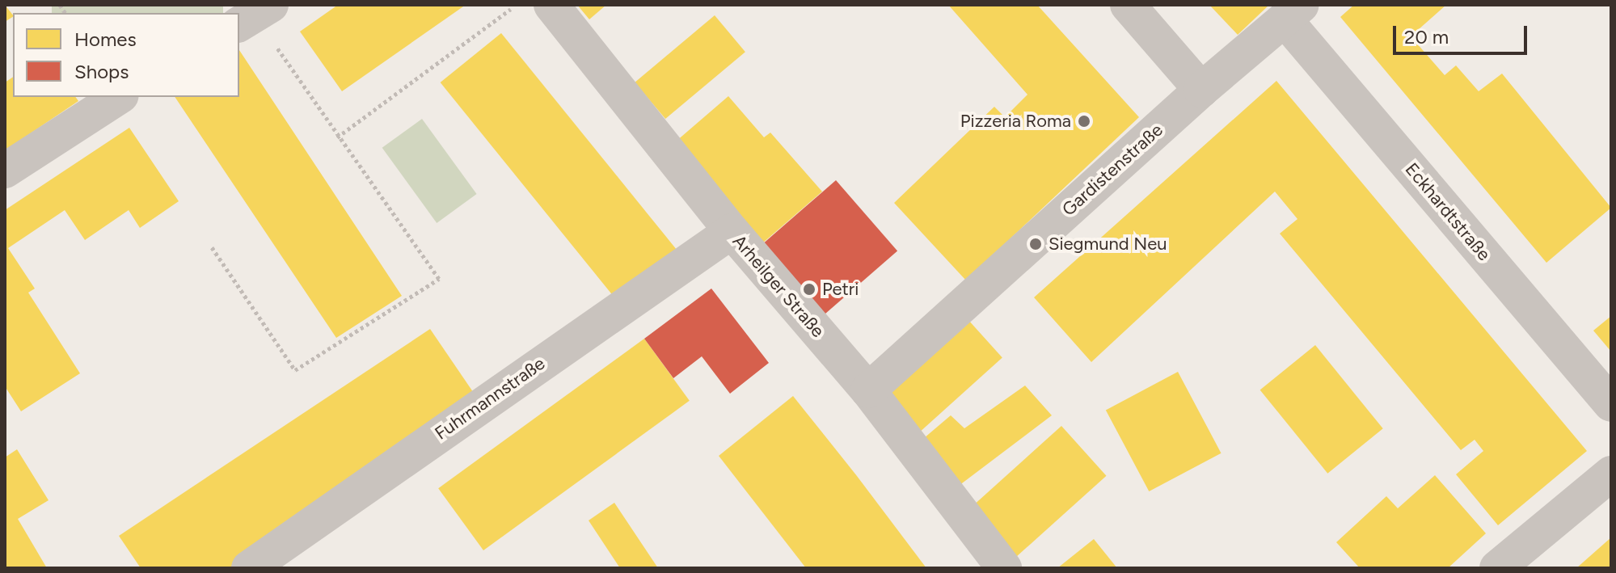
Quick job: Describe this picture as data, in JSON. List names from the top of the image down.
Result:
{
  "streets": {
    "street": [
      "Gardistenstraße",
      "Eckhardtstraße",
      "Arheilger Straße",
      "Fuhrmannstraße"
    ]
  },
  "crossings": [
    ["Gardistenstraße", "Eckhardtstraße"],
    ["Gardistenstraße", "Arheilger Straße"],
    ["Arheilger Straße", "Fuhrmannstraße"]
  ],
  "places": ["Pizzeria Roma", "Siegmund Neu", "Petri"],
  "legend": ["Homes", "Shops"],
  "scale_bar": "20 m"
}
